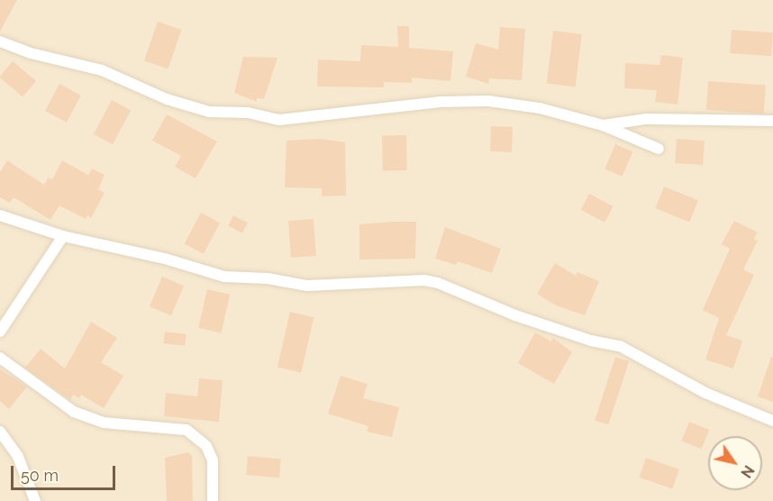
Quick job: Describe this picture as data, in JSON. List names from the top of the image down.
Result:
{
  "scale_bar": "50 m",
  "north": "bottom right"
}
